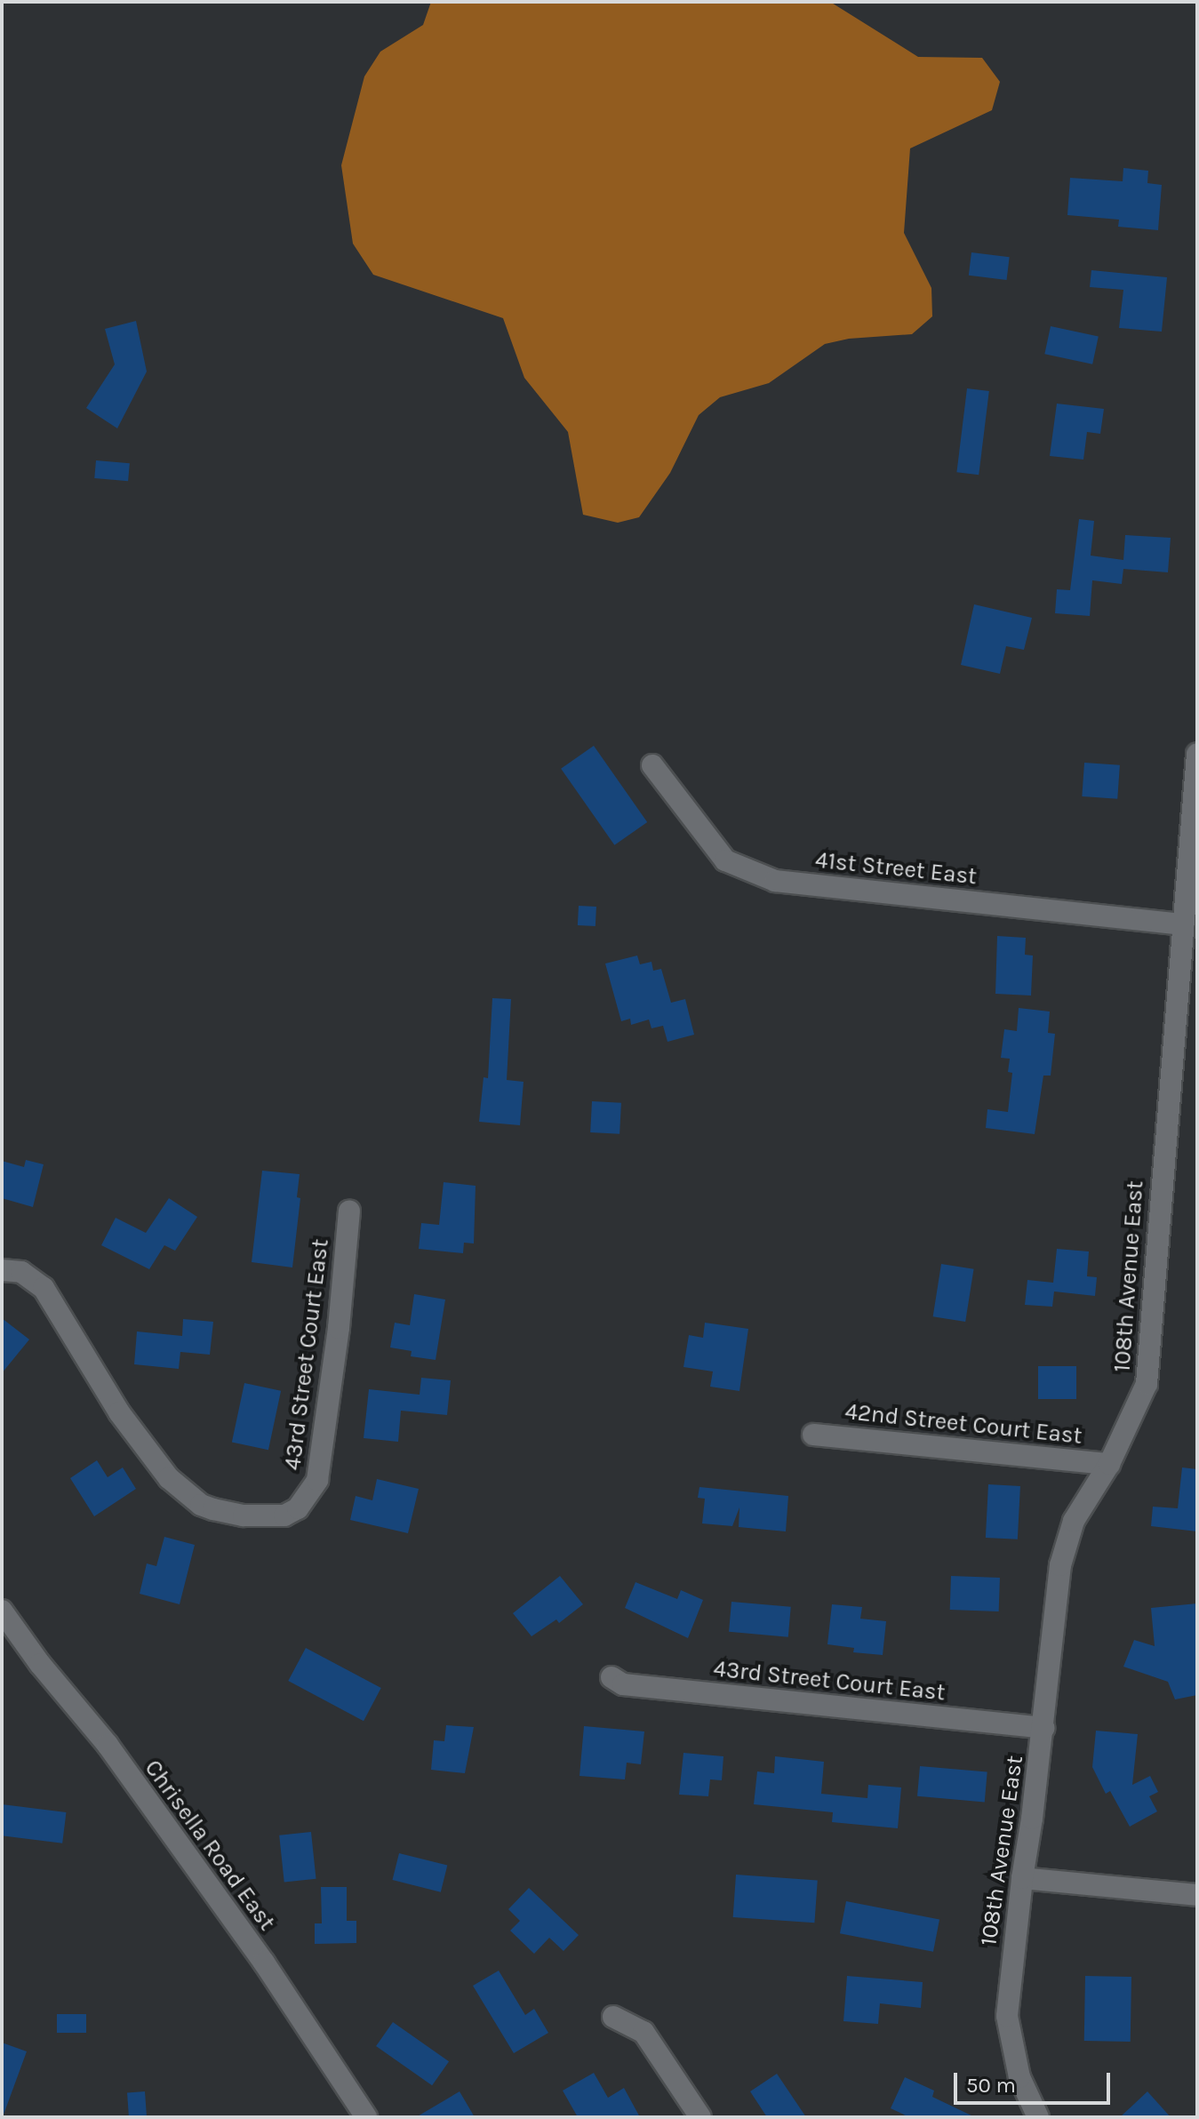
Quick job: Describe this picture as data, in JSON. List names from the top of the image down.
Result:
{
  "streets": {
    "street": [
      "41st Street East",
      "108th Avenue East",
      "43rd Street Court East",
      "42nd Street Court East",
      "Chrisella Road East"
    ]
  },
  "crossings": [
    ["41st Street East", "108th Avenue East"],
    ["108th Avenue East", "43rd Street Court East"],
    ["108th Avenue East", "42nd Street Court East"]
  ],
  "scale_bar": "50 m"
}
